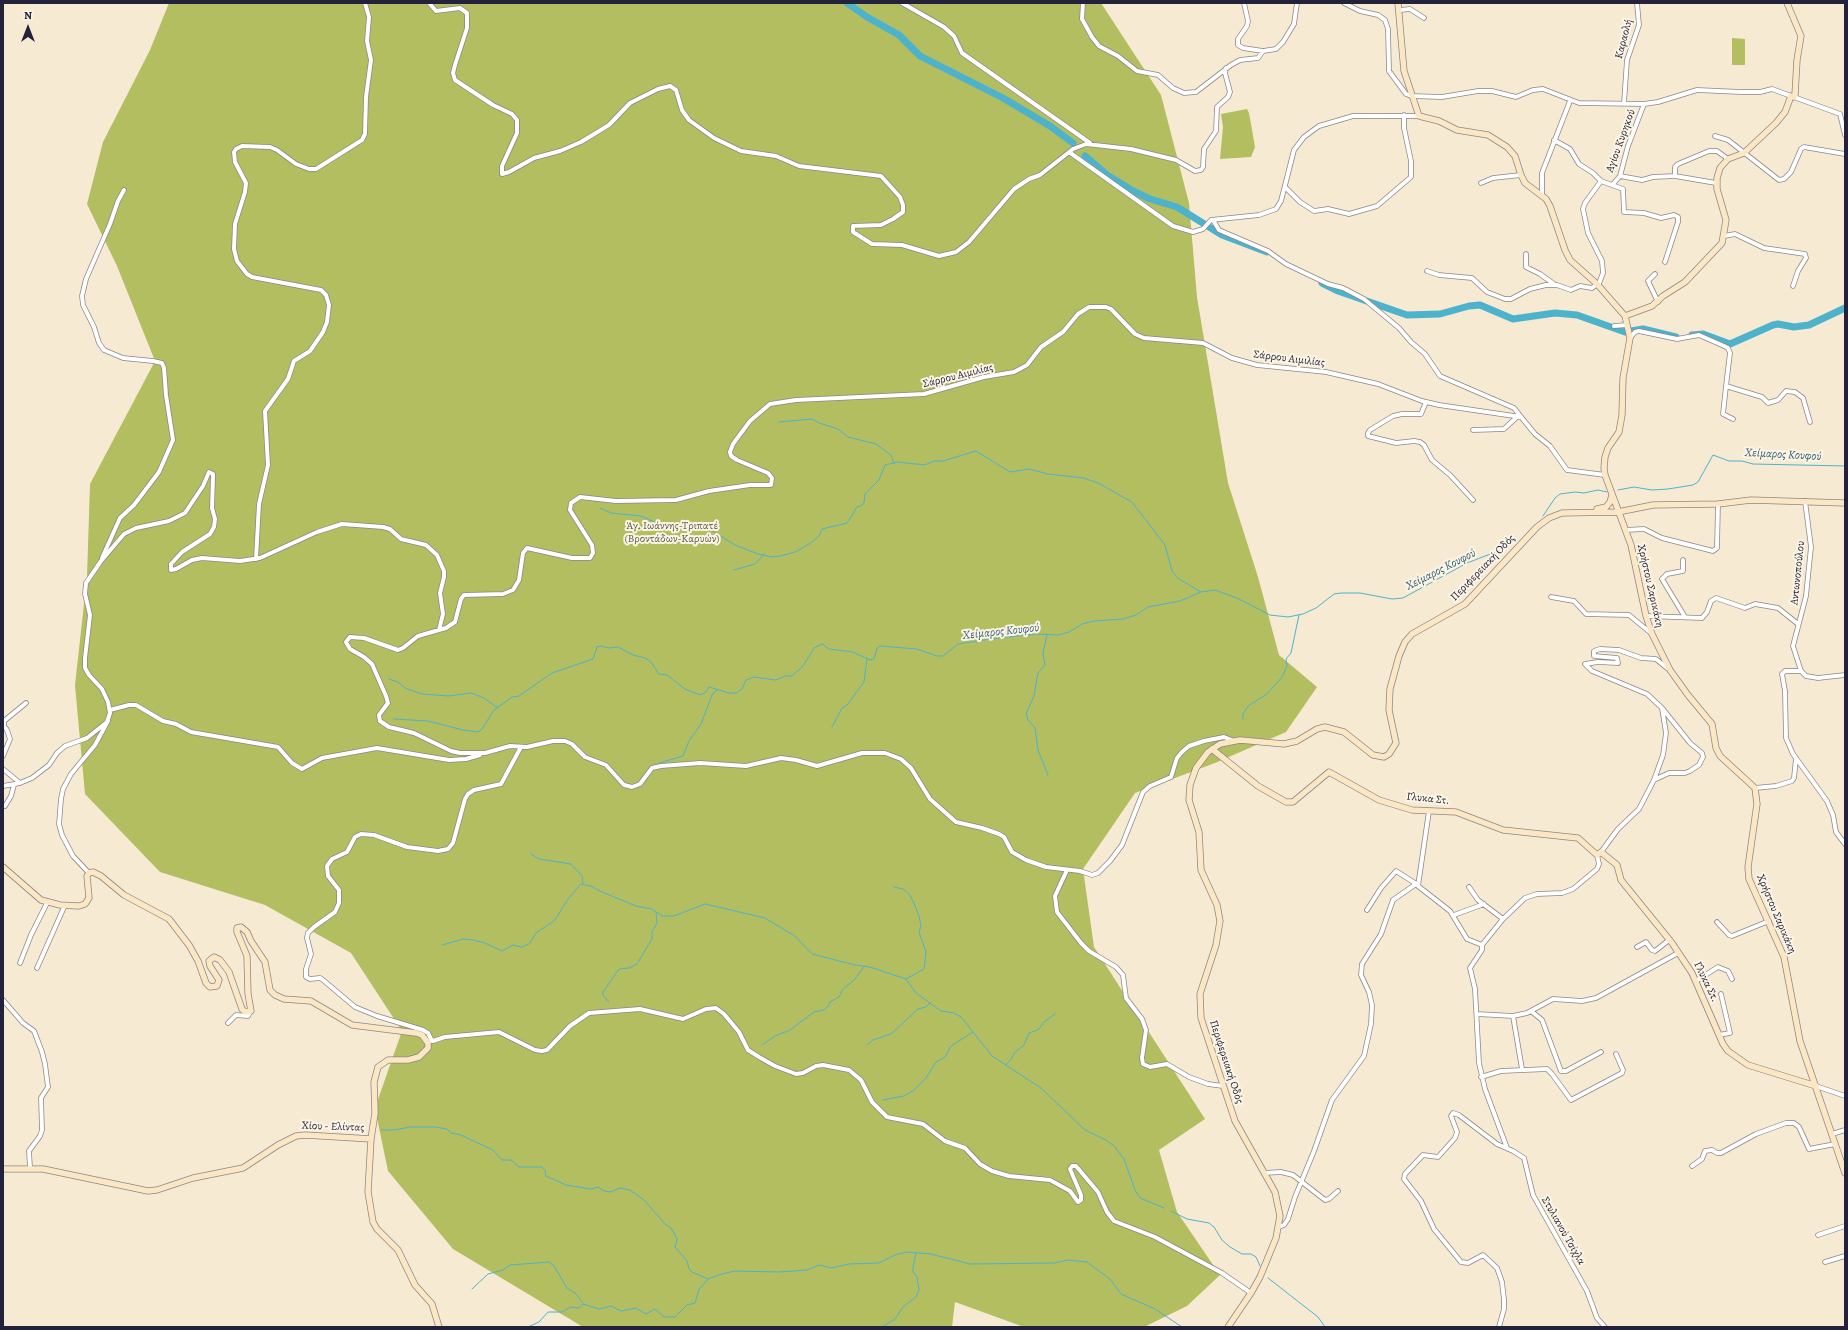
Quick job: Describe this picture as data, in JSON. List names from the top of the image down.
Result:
{
  "streets": {
    "main road": [
      "Περιφερειακή Οδός",
      "Χρήστου Σαρικάκη",
      "Γλυκα Στ.",
      "Χίου - Ελίντας"
    ],
    "street": [
      "Καραολή",
      "Αγίου Κυρηκού",
      "Σάρρου Αιμιλίας",
      "Αντωνοπούλου",
      "Στυλιανού Τσίχλα"
    ]
  },
  "crossings": [
    ["Περιφερειακή Οδός", "Αντωνοπούλου"],
    ["Περιφερειακή Οδός", "Χρήστου Σαρικάκη"],
    ["Περιφερειακή Οδός", "Γλυκα Στ."],
    ["Χρήστου Σαρικάκη", "Γλυκα Στ."]
  ],
  "water": ["Χείμαρος Κουφού"],
  "parks": ["Άγ. Ιωάννης-Τριπατέ (Βροντάδων-Καρυών)"],
  "north": "top"
}
